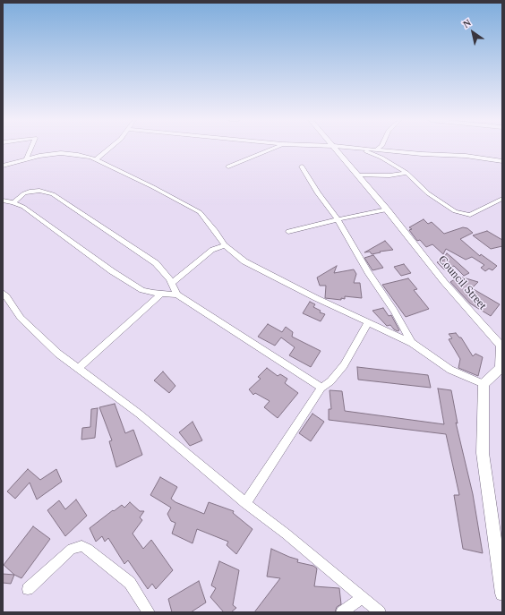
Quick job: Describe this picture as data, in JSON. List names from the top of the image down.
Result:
{
  "streets": {
    "street": ["Council Street"]
  },
  "north": "top left"
}
